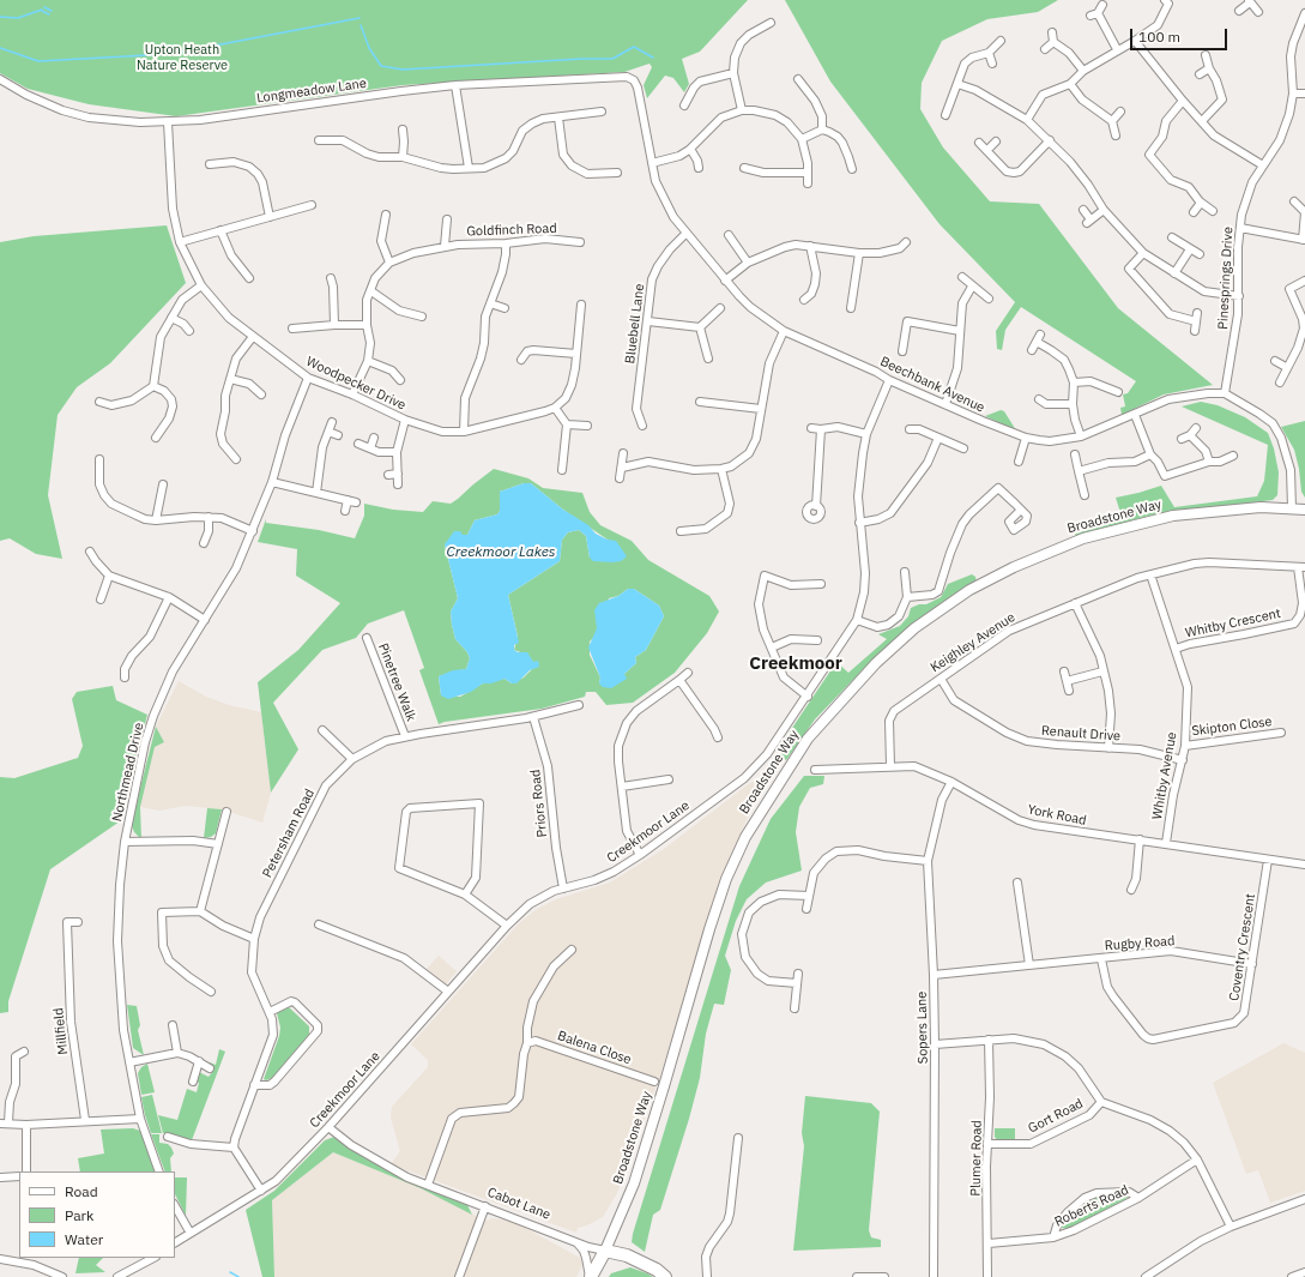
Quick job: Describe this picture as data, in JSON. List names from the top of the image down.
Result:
{
  "streets": {
    "main road": ["Broadstone Way", "Cabot Lane"],
    "street": [
      "Longmeadow Lane",
      "Goldfinch Road",
      "Pinesprings Drive",
      "Bluebell Lane",
      "Woodpecker Drive",
      "Beechbank Avenue",
      "Whitby Crescent",
      "Keighley Avenue",
      "Pinetree Walk",
      "Skipton Close",
      "Renault Drive",
      "Northmead Drive",
      "Whitby Avenue",
      "Priors Road",
      "York Road",
      "Creekmoor Lane",
      "Petersham Road",
      "Rugby Road",
      "Coventry Crescent",
      "Sopers Lane",
      "Millfield",
      "Balena Close",
      "Gort Road",
      "Plumer Road",
      "Roberts Road"
    ]
  },
  "crossings": [
    ["Longmeadow Lane", "Woodpecker Drive"],
    ["Longmeadow Lane", "Beechbank Avenue"],
    ["Goldfinch Road", "Woodpecker Drive"],
    ["Pinesprings Drive", "Beechbank Avenue"],
    ["Bluebell Lane", "Beechbank Avenue"],
    ["Woodpecker Drive", "Northmead Drive"],
    ["Beechbank Avenue", "Creekmoor Lane"],
    ["Broadstone Way", "Cabot Lane"],
    ["Whitby Crescent", "Keighley Avenue"],
    ["Whitby Crescent", "Whitby Avenue"],
    ["Keighley Avenue", "Renault Drive"],
    ["Keighley Avenue", "Whitby Avenue"],
    ["Keighley Avenue", "York Road"],
    ["Pinetree Walk", "Petersham Road"],
    ["Skipton Close", "Whitby Avenue"],
    ["Renault Drive", "Whitby Avenue"],
    ["Whitby Avenue", "York Road"],
    ["Priors Road", "Creekmoor Lane"],
    ["Priors Road", "Petersham Road"],
    ["York Road", "Coventry Crescent"],
    ["York Road", "Sopers Lane"],
    ["Creekmoor Lane", "Cabot Lane"],
    ["Rugby Road", "Coventry Crescent"],
    ["Rugby Road", "Sopers Lane"],
    ["Gort Road", "Plumer Road"],
    ["Plumer Road", "Roberts Road"]
  ],
  "districts": ["Creekmoor"],
  "water": ["Creekmoor Lakes"],
  "parks": ["Upton Heath Nature Reserve"],
  "legend": ["Road", "Park", "Water"],
  "scale_bar": "100 m"
}
